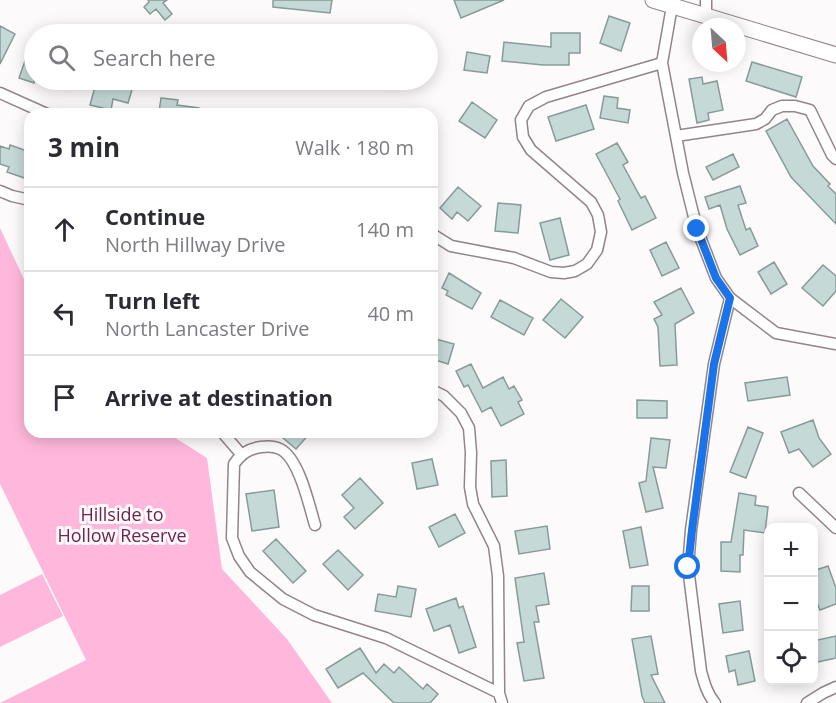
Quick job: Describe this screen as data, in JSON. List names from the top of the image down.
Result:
{
  "parks": ["Hillside to Hollow Reserve"],
  "north": "bottom right",
  "page": {
    "search": "Search here",
    "heading": ["3 min", "Walk · 180 m"],
    "list": [
      ["Continue", "North Hillway Drive", "140 m"],
      ["Turn left", "North Lancaster Drive", "40 m"],
      "Arrive at destination"
    ],
    "map_buttons": ["+", "−"]
  }
}
